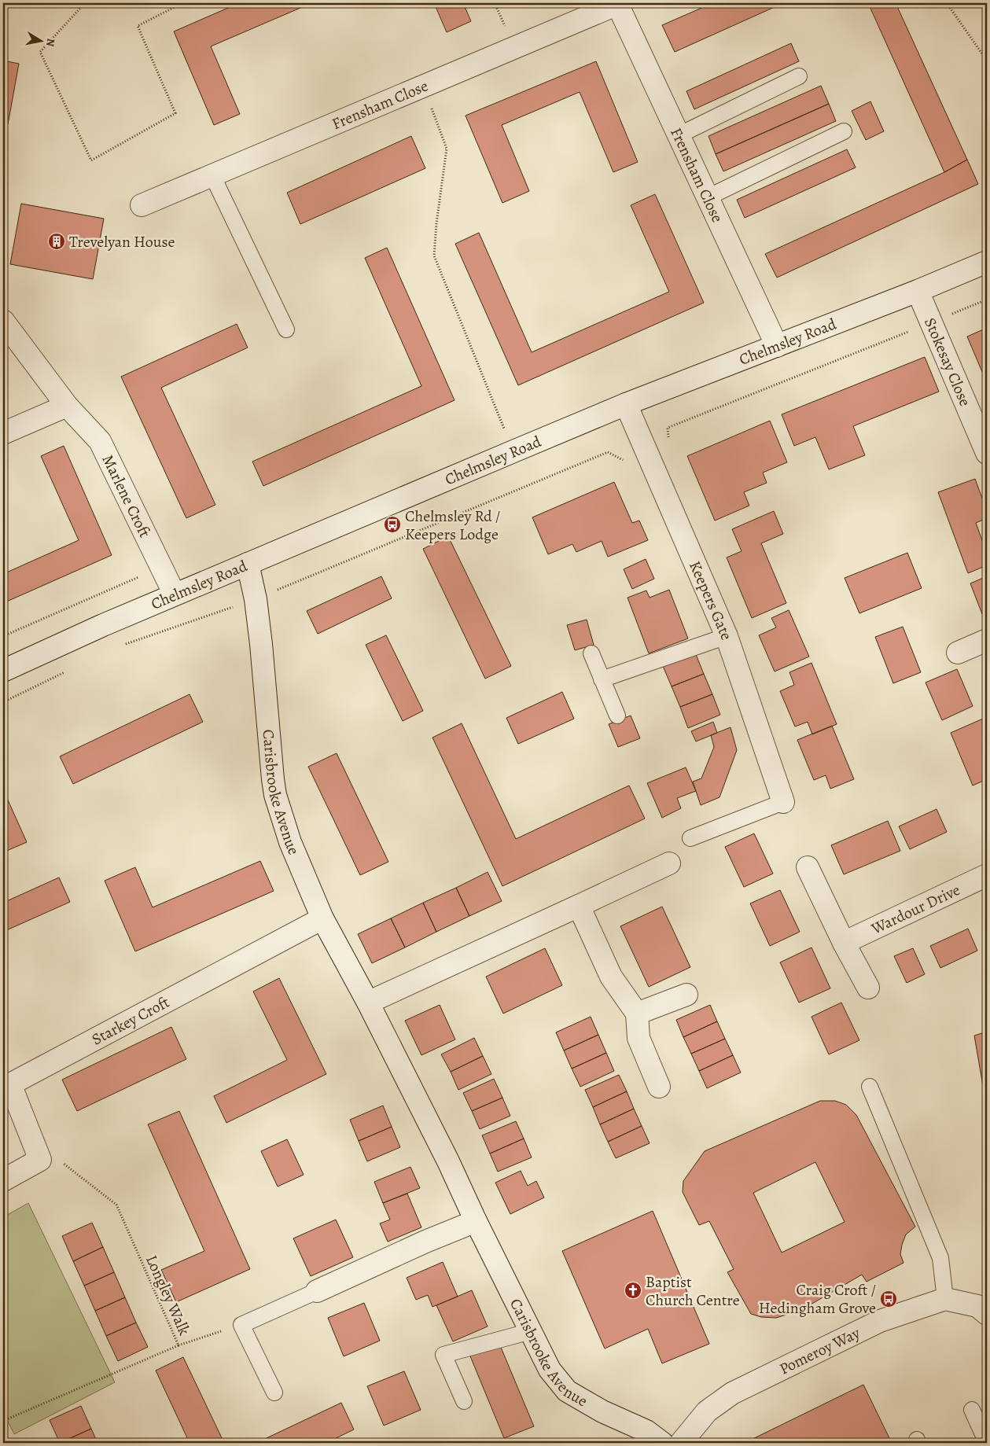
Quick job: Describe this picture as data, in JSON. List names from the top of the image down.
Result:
{
  "streets": {
    "street": [
      "Frensham Close",
      "Chelmsley Road",
      "Stokesay Close",
      "Marlene Croft",
      "Keepers Gate",
      "Carisbrooke Avenue",
      "Wardour Drive",
      "Starkey Croft",
      "Pomeroy Way"
    ],
    "path": ["Longley Walk"]
  },
  "crossings": [
    ["Frensham Close", "Chelmsley Road"],
    ["Chelmsley Road", "Stokesay Close"],
    ["Chelmsley Road", "Marlene Croft"],
    ["Chelmsley Road", "Keepers Gate"],
    ["Chelmsley Road", "Carisbrooke Avenue"],
    ["Carisbrooke Avenue", "Starkey Croft"],
    ["Starkey Croft", "Longley Walk"]
  ],
  "places": {
    "building": ["Trevelyan House"],
    "bus stop": ["Chelmsley Rd / Keepers Lodge", "Craig Croft / Hedingham Grove"],
    "church": ["Baptist Church Centre"]
  },
  "north": "right"
}
